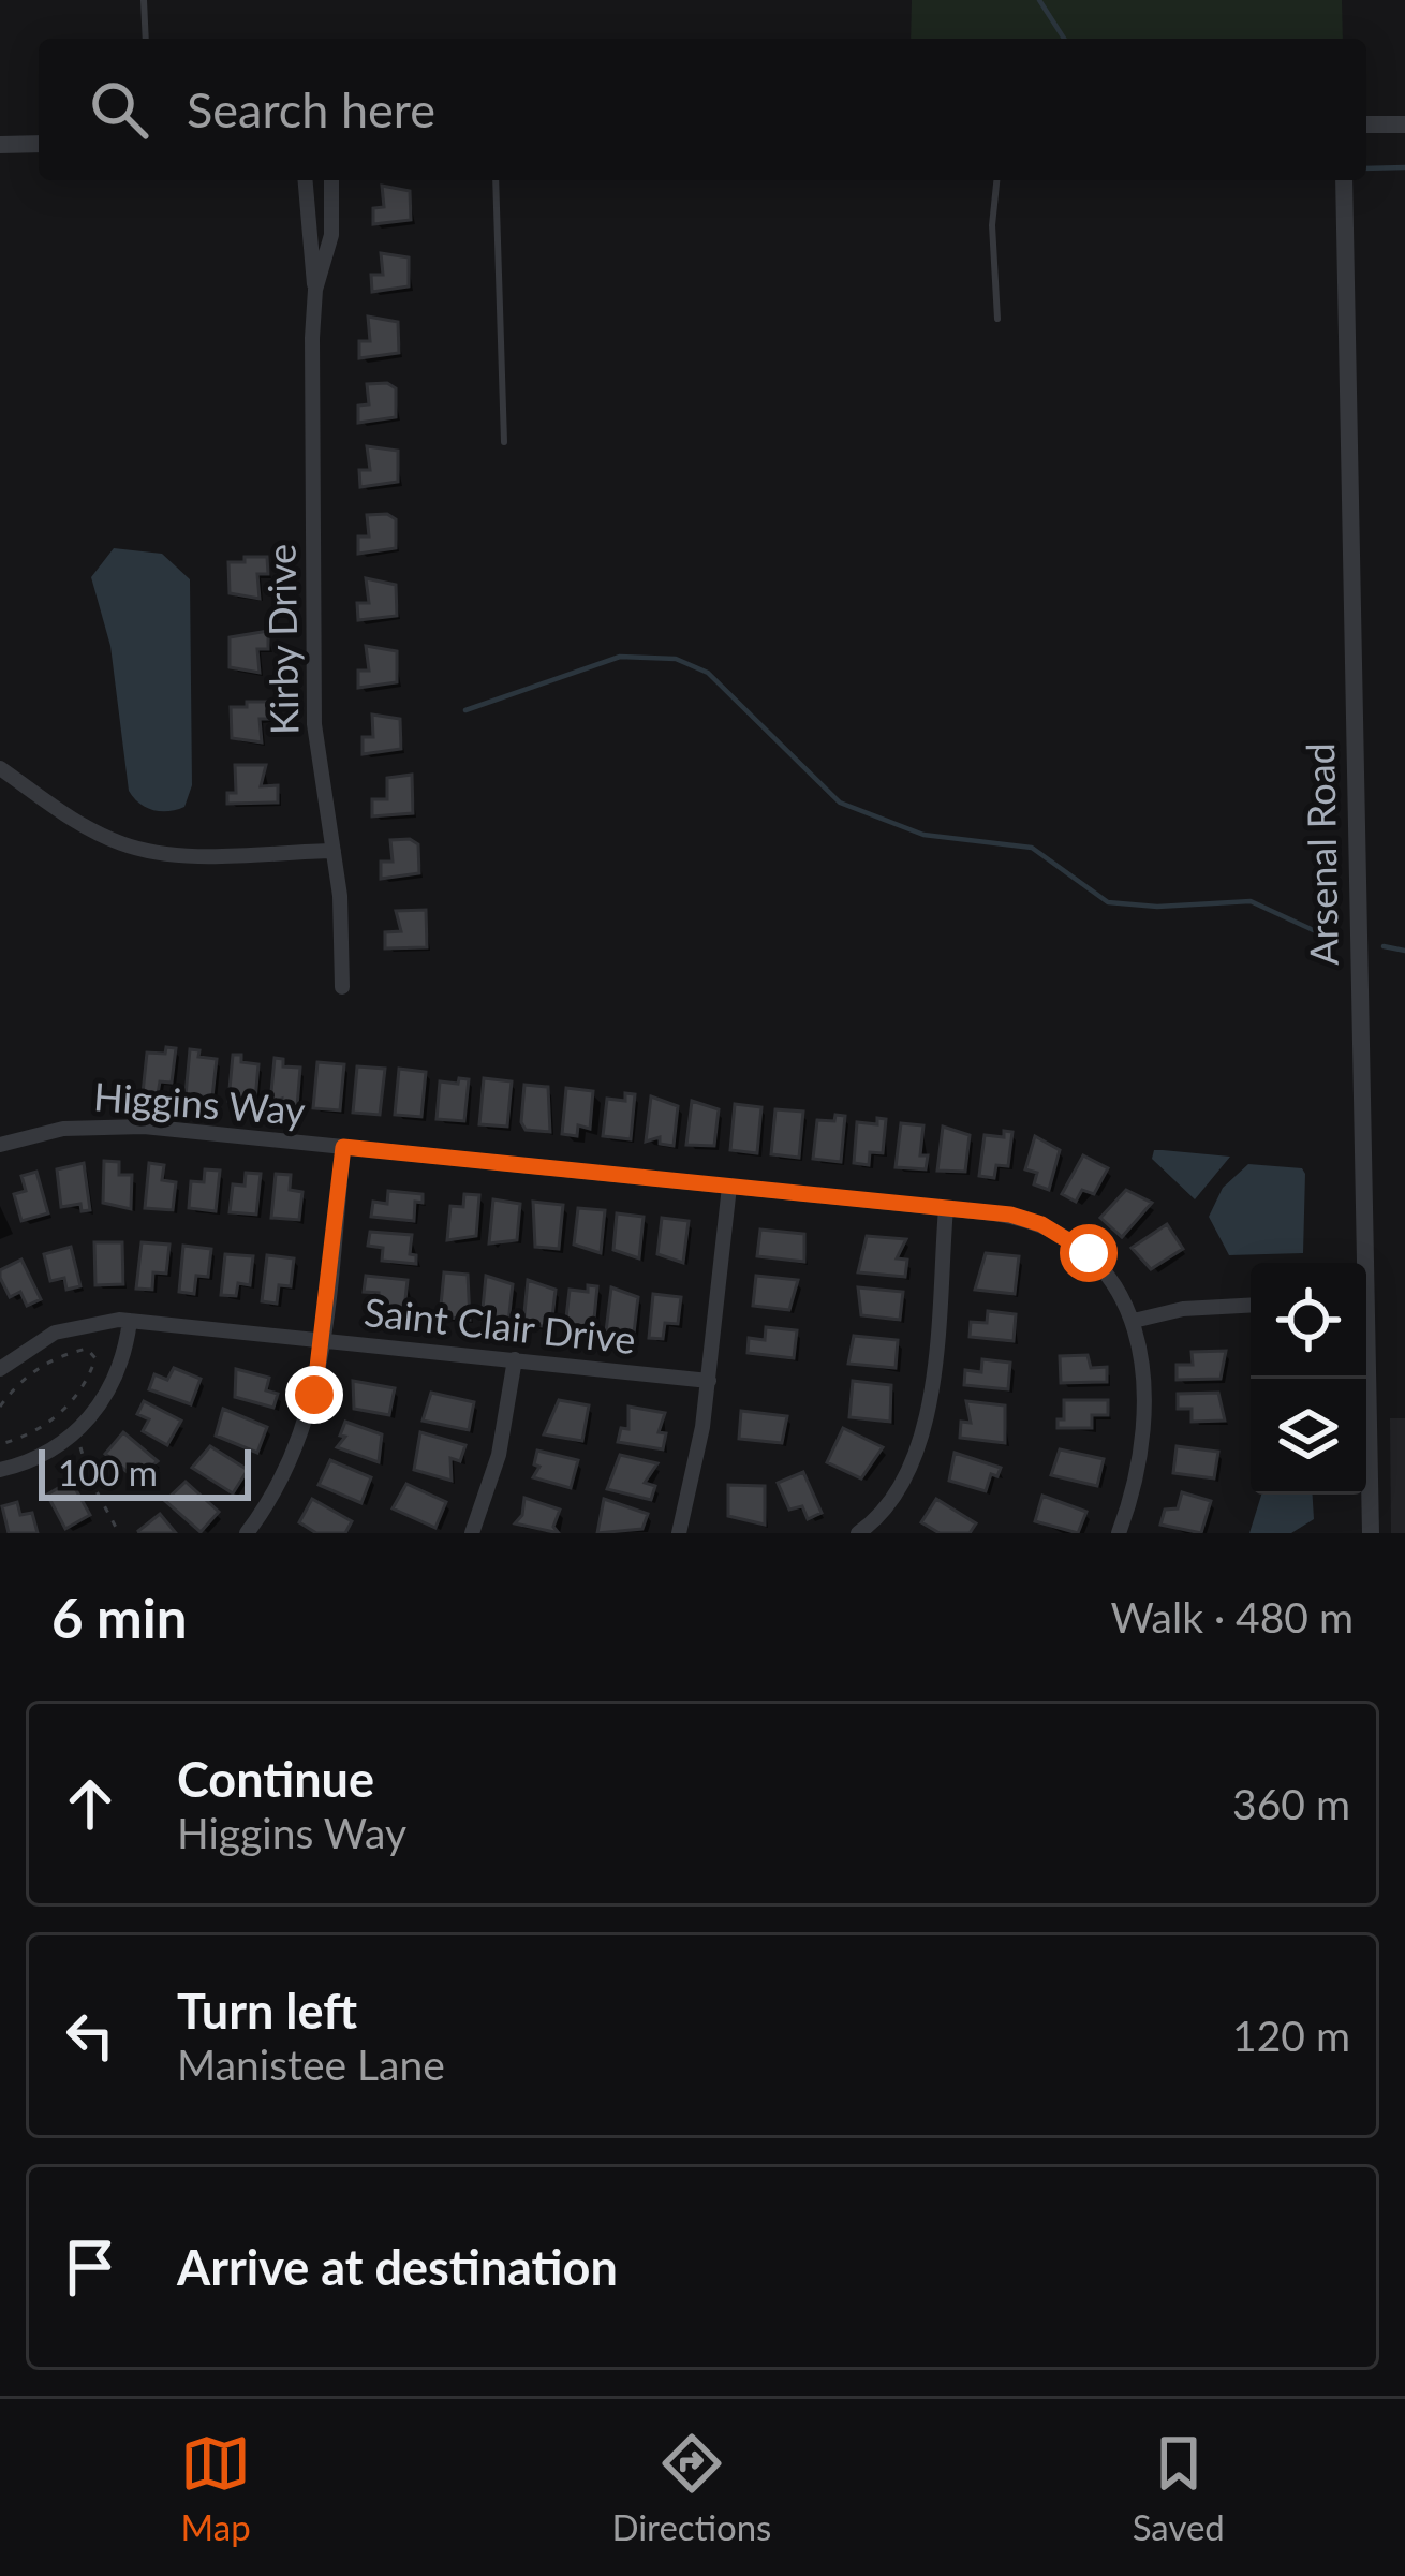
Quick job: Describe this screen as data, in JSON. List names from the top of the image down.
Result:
{
  "streets": {
    "street": [
      "Kirby Drive",
      "Arsenal Road",
      "Higgins Way",
      "Saint Clair Drive"
    ]
  },
  "scale_bar": "100 m",
  "page": {
    "search": "Search here",
    "scale": "100 m",
    "heading": ["6 min", "Walk · 480 m"],
    "list": [
      ["Continue", "Higgins Way", "360 m"],
      ["Turn left", "Manistee Lane", "120 m"],
      "Arrive at destination"
    ],
    "nav": ["Map", "Directions", "Saved"]
  }
}
